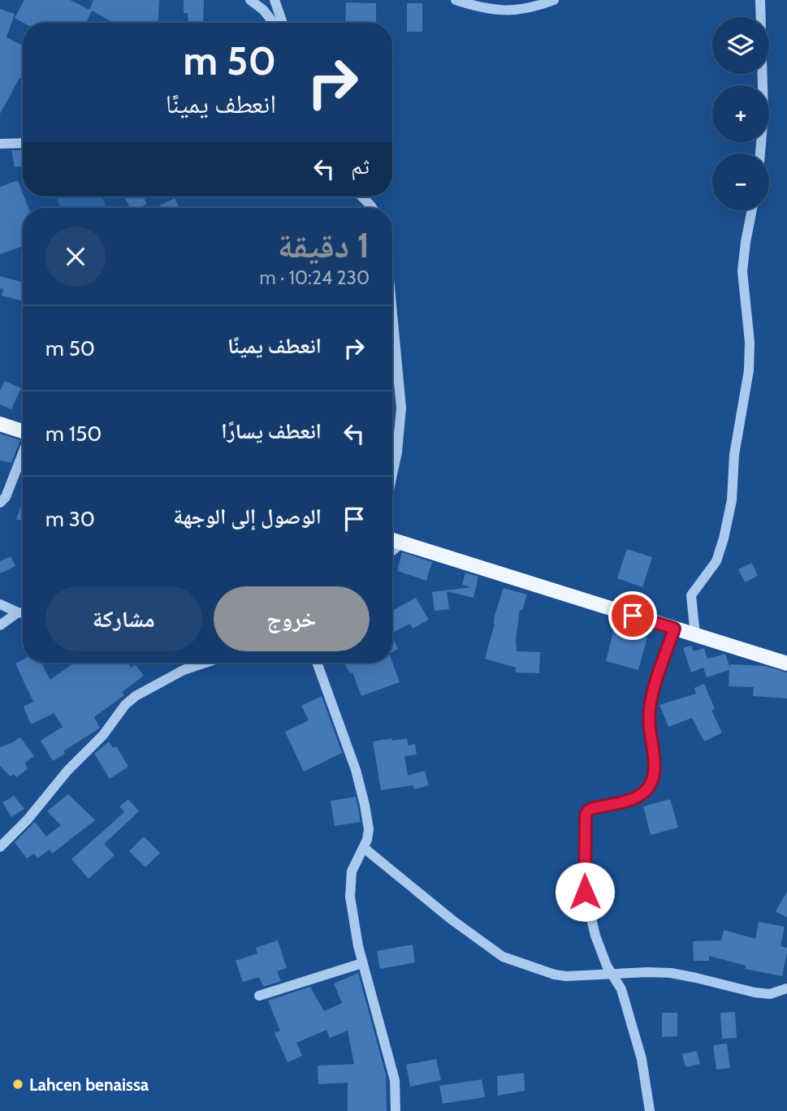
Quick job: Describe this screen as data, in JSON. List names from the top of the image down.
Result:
{
  "places": ["Lahcen benaissa"],
  "page": {
    "map_buttons": ["+", "−"],
    "turn": ["50 m", "انعطف يمينًا"],
    "then": "ثم",
    "heading": ["1 دقيقة", "230 m · 10:24"],
    "list": [
      {
        "name": "انعطف يمينًا",
        "value": "50 m"
      },
      {
        "name": "انعطف يسارًا",
        "value": "150 m"
      },
      {
        "name": "الوصول إلى الوجهة",
        "value": "30 m"
      }
    ],
    "buttons": ["خروج", "مشاركة"]
  }
}
